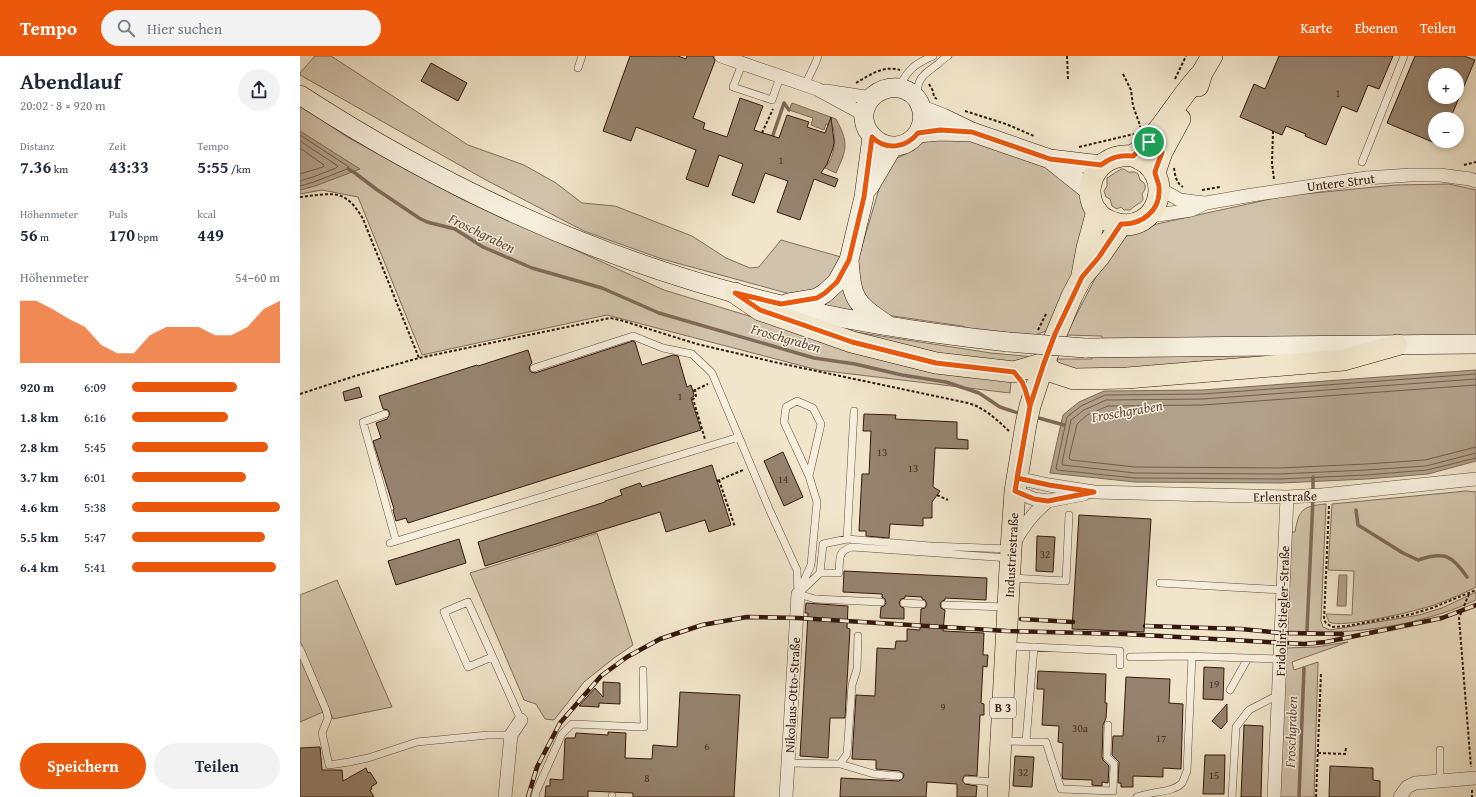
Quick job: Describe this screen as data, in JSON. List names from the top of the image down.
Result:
{
  "streets": {
    "main road": ["Industriestraße", "B 3"],
    "street": [
      "Untere Strut",
      "Erlenstraße",
      "Fridolin-Stiegler-Straße",
      "Nikolaus-Otto-Straße"
    ]
  },
  "crossings": [
    ["Untere Strut", "B 3"],
    ["Erlenstraße", "Industriestraße"],
    ["Erlenstraße", "Fridolin-Stiegler-Straße"],
    ["Industriestraße", "B 3"]
  ],
  "water": ["Froschgraben"],
  "house_numbers": [
    "1",
    "1",
    "1",
    "13",
    "13",
    "14",
    "32",
    "19",
    "9",
    "30a",
    "17",
    "6",
    "32",
    "15",
    "8"
  ],
  "page": {
    "header": "Tempo",
    "search": "Hier suchen",
    "nav": ["Karte", "Ebenen", "Teilen"],
    "heading": ["Abendlauf", "20:02 · 8 × 920 m"],
    "map_buttons": ["+", "−"],
    "stats": [
      ["Distanz", "7.36 km"],
      ["Zeit", "43:33"],
      ["Tempo", "5:55 /km"],
      ["Höhenmeter", "56 m"],
      ["Puls", "170 bpm"],
      ["kcal", "449"]
    ],
    "chart": ["Höhenmeter", "54–60 m"],
    "list": [
      {
        "name": "920 m",
        "note": "6:09"
      },
      {
        "name": "1.8 km",
        "note": "6:16"
      },
      {
        "name": "2.8 km",
        "note": "5:45"
      },
      {
        "name": "3.7 km",
        "note": "6:01"
      },
      {
        "name": "4.6 km",
        "note": "5:38"
      },
      {
        "name": "5.5 km",
        "note": "5:47"
      },
      {
        "name": "6.4 km",
        "note": "5:41"
      }
    ],
    "buttons": ["Speichern", "Teilen"]
  }
}
